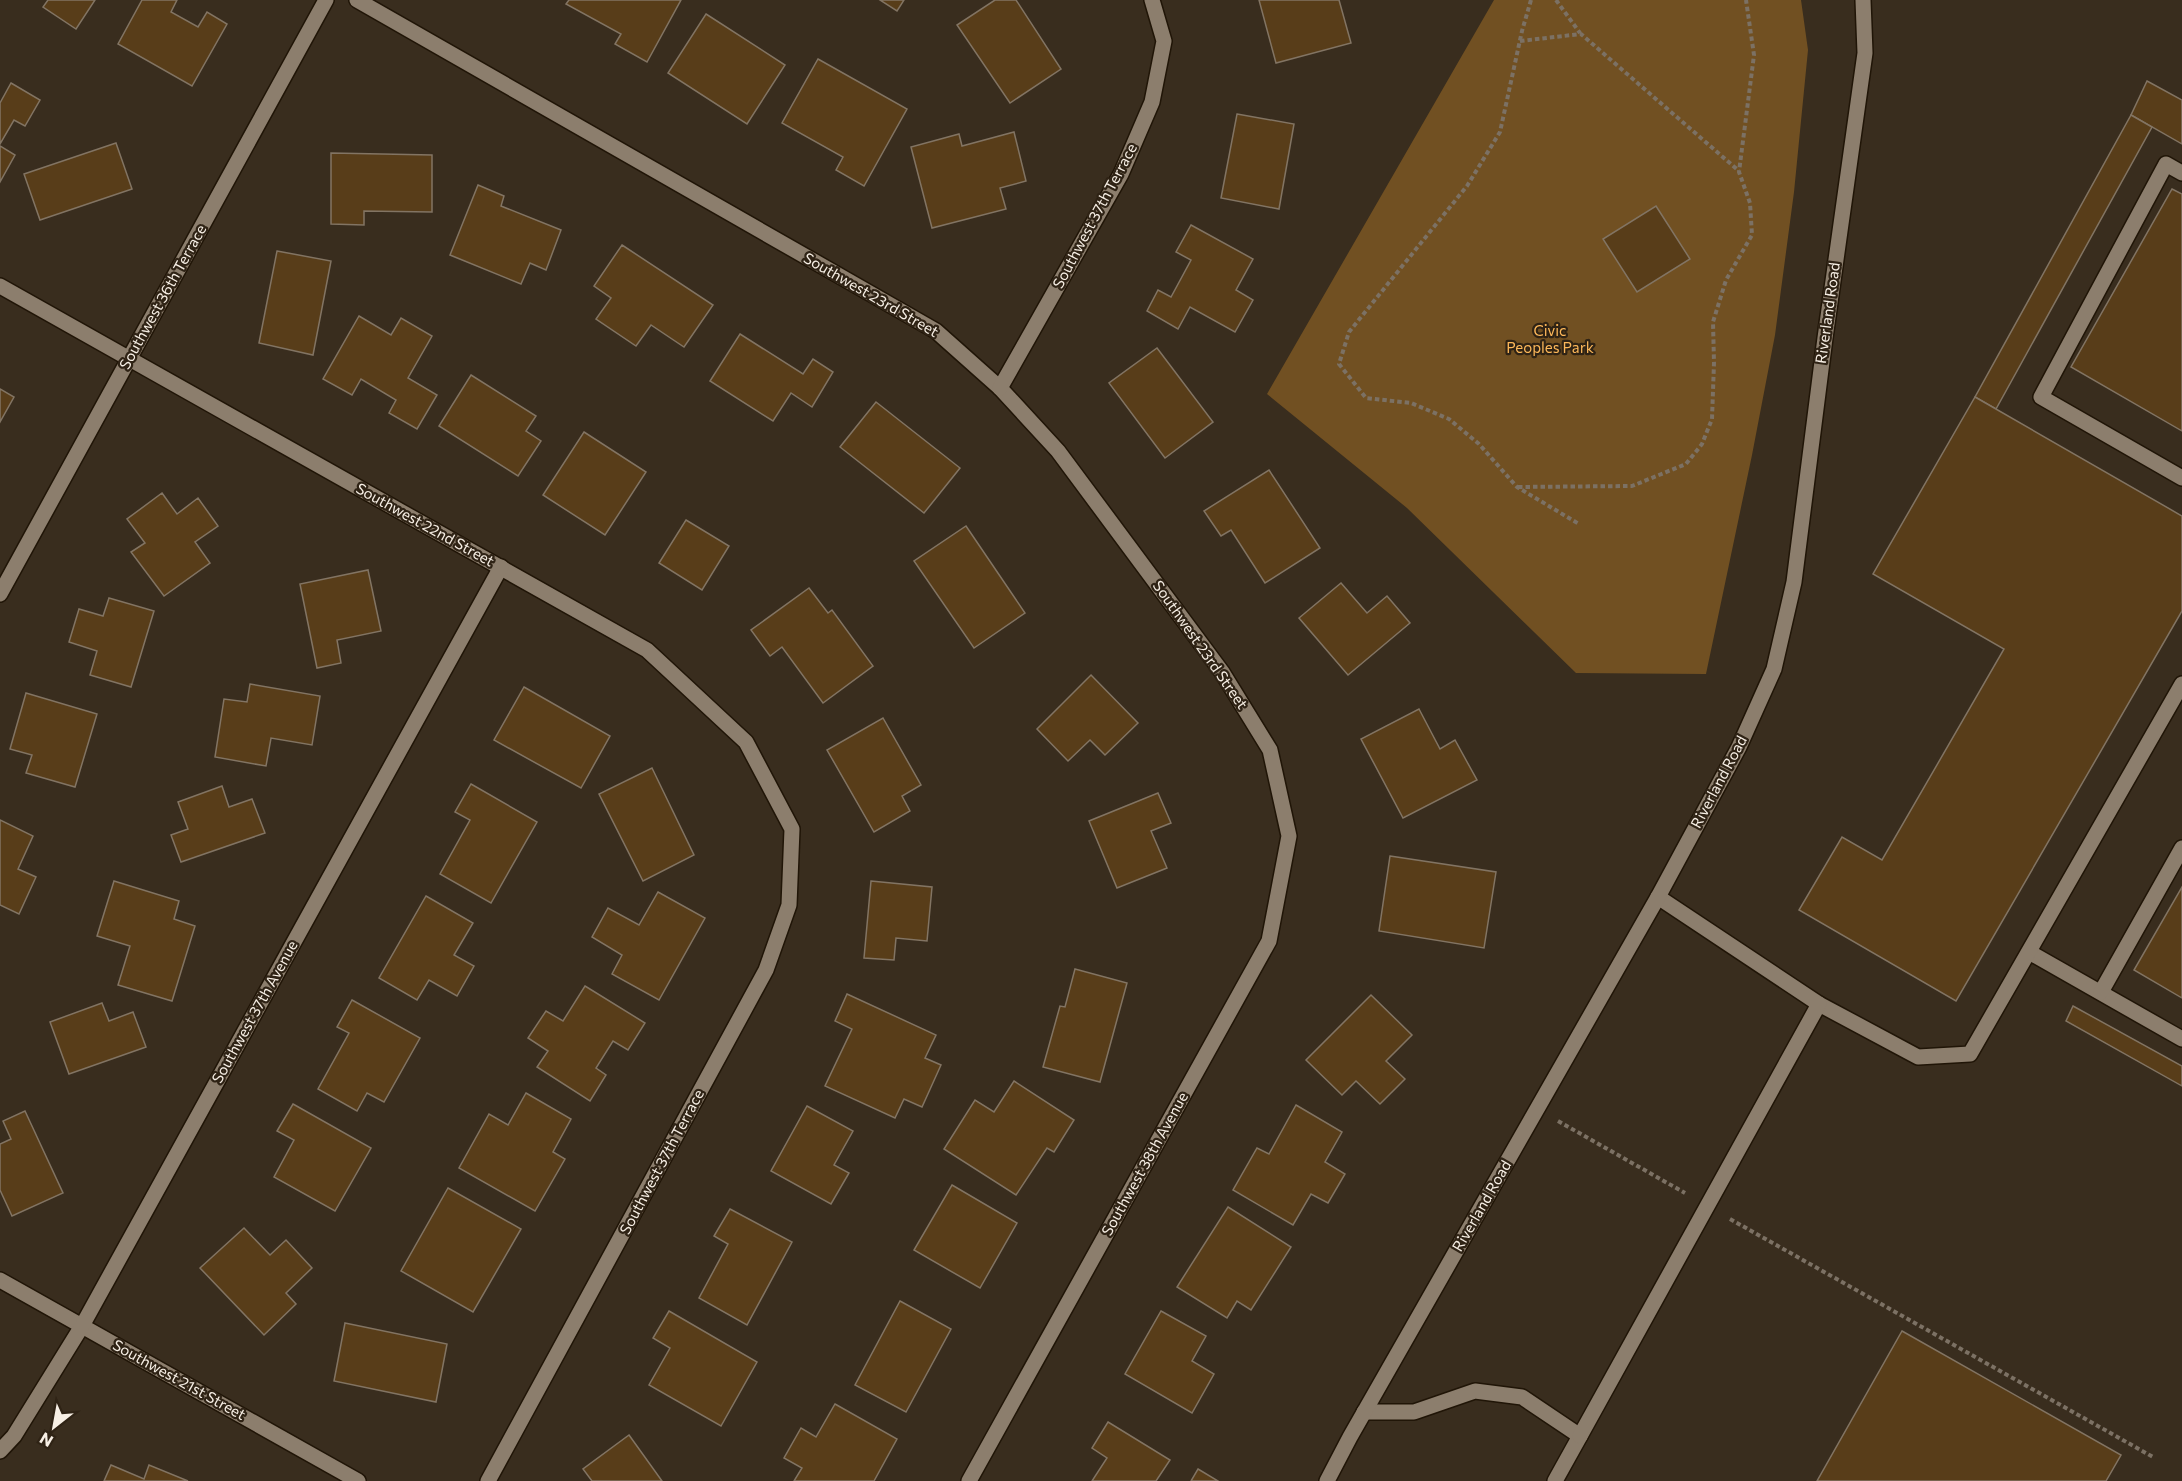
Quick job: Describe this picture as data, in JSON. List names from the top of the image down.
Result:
{
  "streets": {
    "street": [
      "Southwest 37th Terrace",
      "Southwest 23rd Street",
      "Southwest 36th Terrace",
      "Riverland Road",
      "Southwest 22nd Street",
      "Southwest 37th Avenue",
      "Southwest 38th Avenue",
      "Southwest 21st Street"
    ]
  },
  "crossings": [
    ["Southwest 37th Terrace", "Southwest 23rd Street"],
    ["Southwest 37th Terrace", "Southwest 22nd Street"],
    ["Southwest 23rd Street", "Southwest 38th Avenue"],
    ["Southwest 36th Terrace", "Southwest 22nd Street"],
    ["Southwest 22nd Street", "Southwest 37th Avenue"],
    ["Southwest 37th Avenue", "Southwest 21st Street"]
  ],
  "parks": ["Civic Peoples Park"],
  "north": "bottom left"
}
